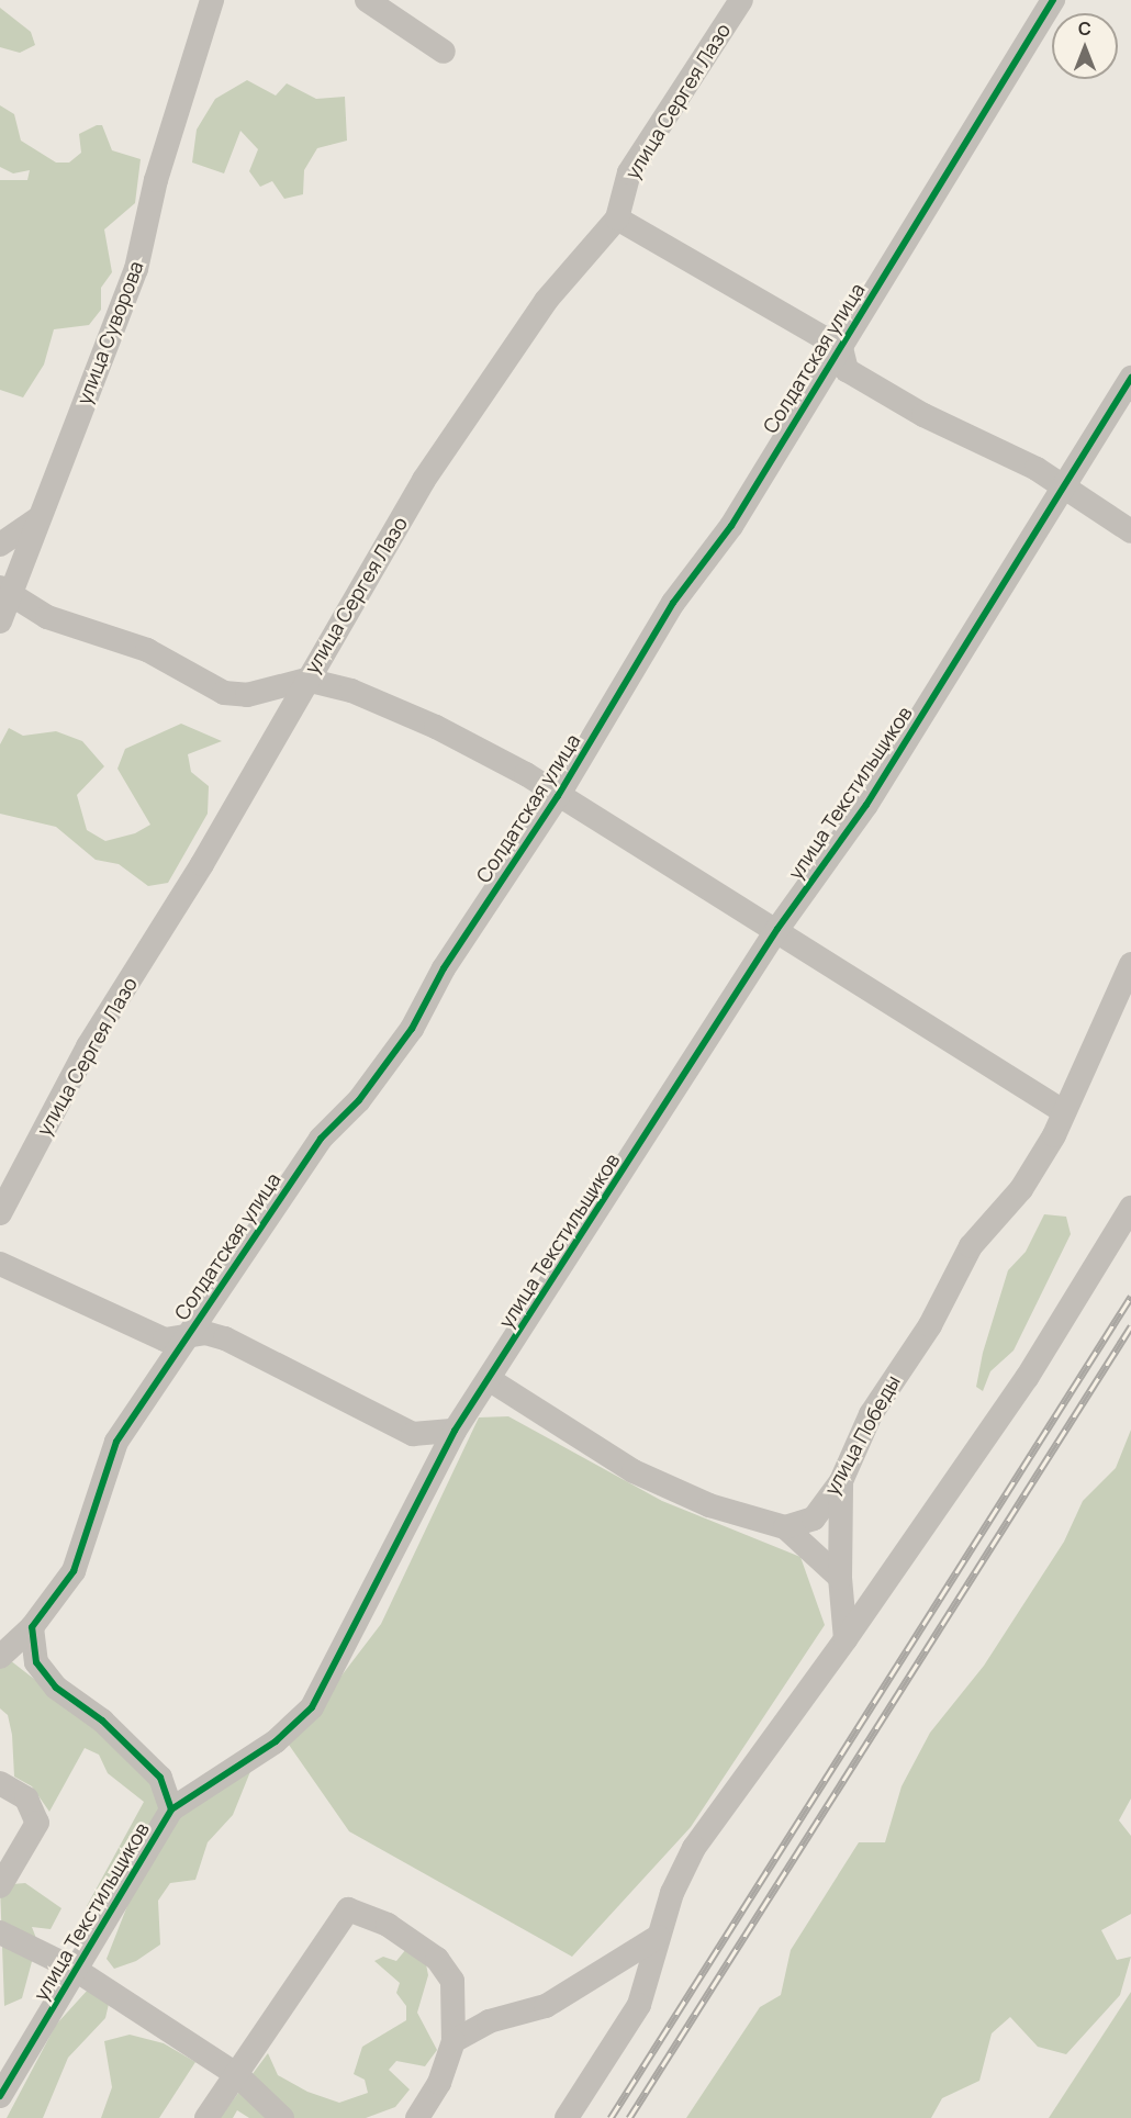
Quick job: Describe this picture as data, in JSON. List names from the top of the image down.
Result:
{
  "streets": {
    "street": [
      "улица Сергея Лазо",
      "улица Суворова",
      "Солдатская улица",
      "улица Текстильщиков",
      "улица Победы"
    ]
  },
  "north": "top"
}
